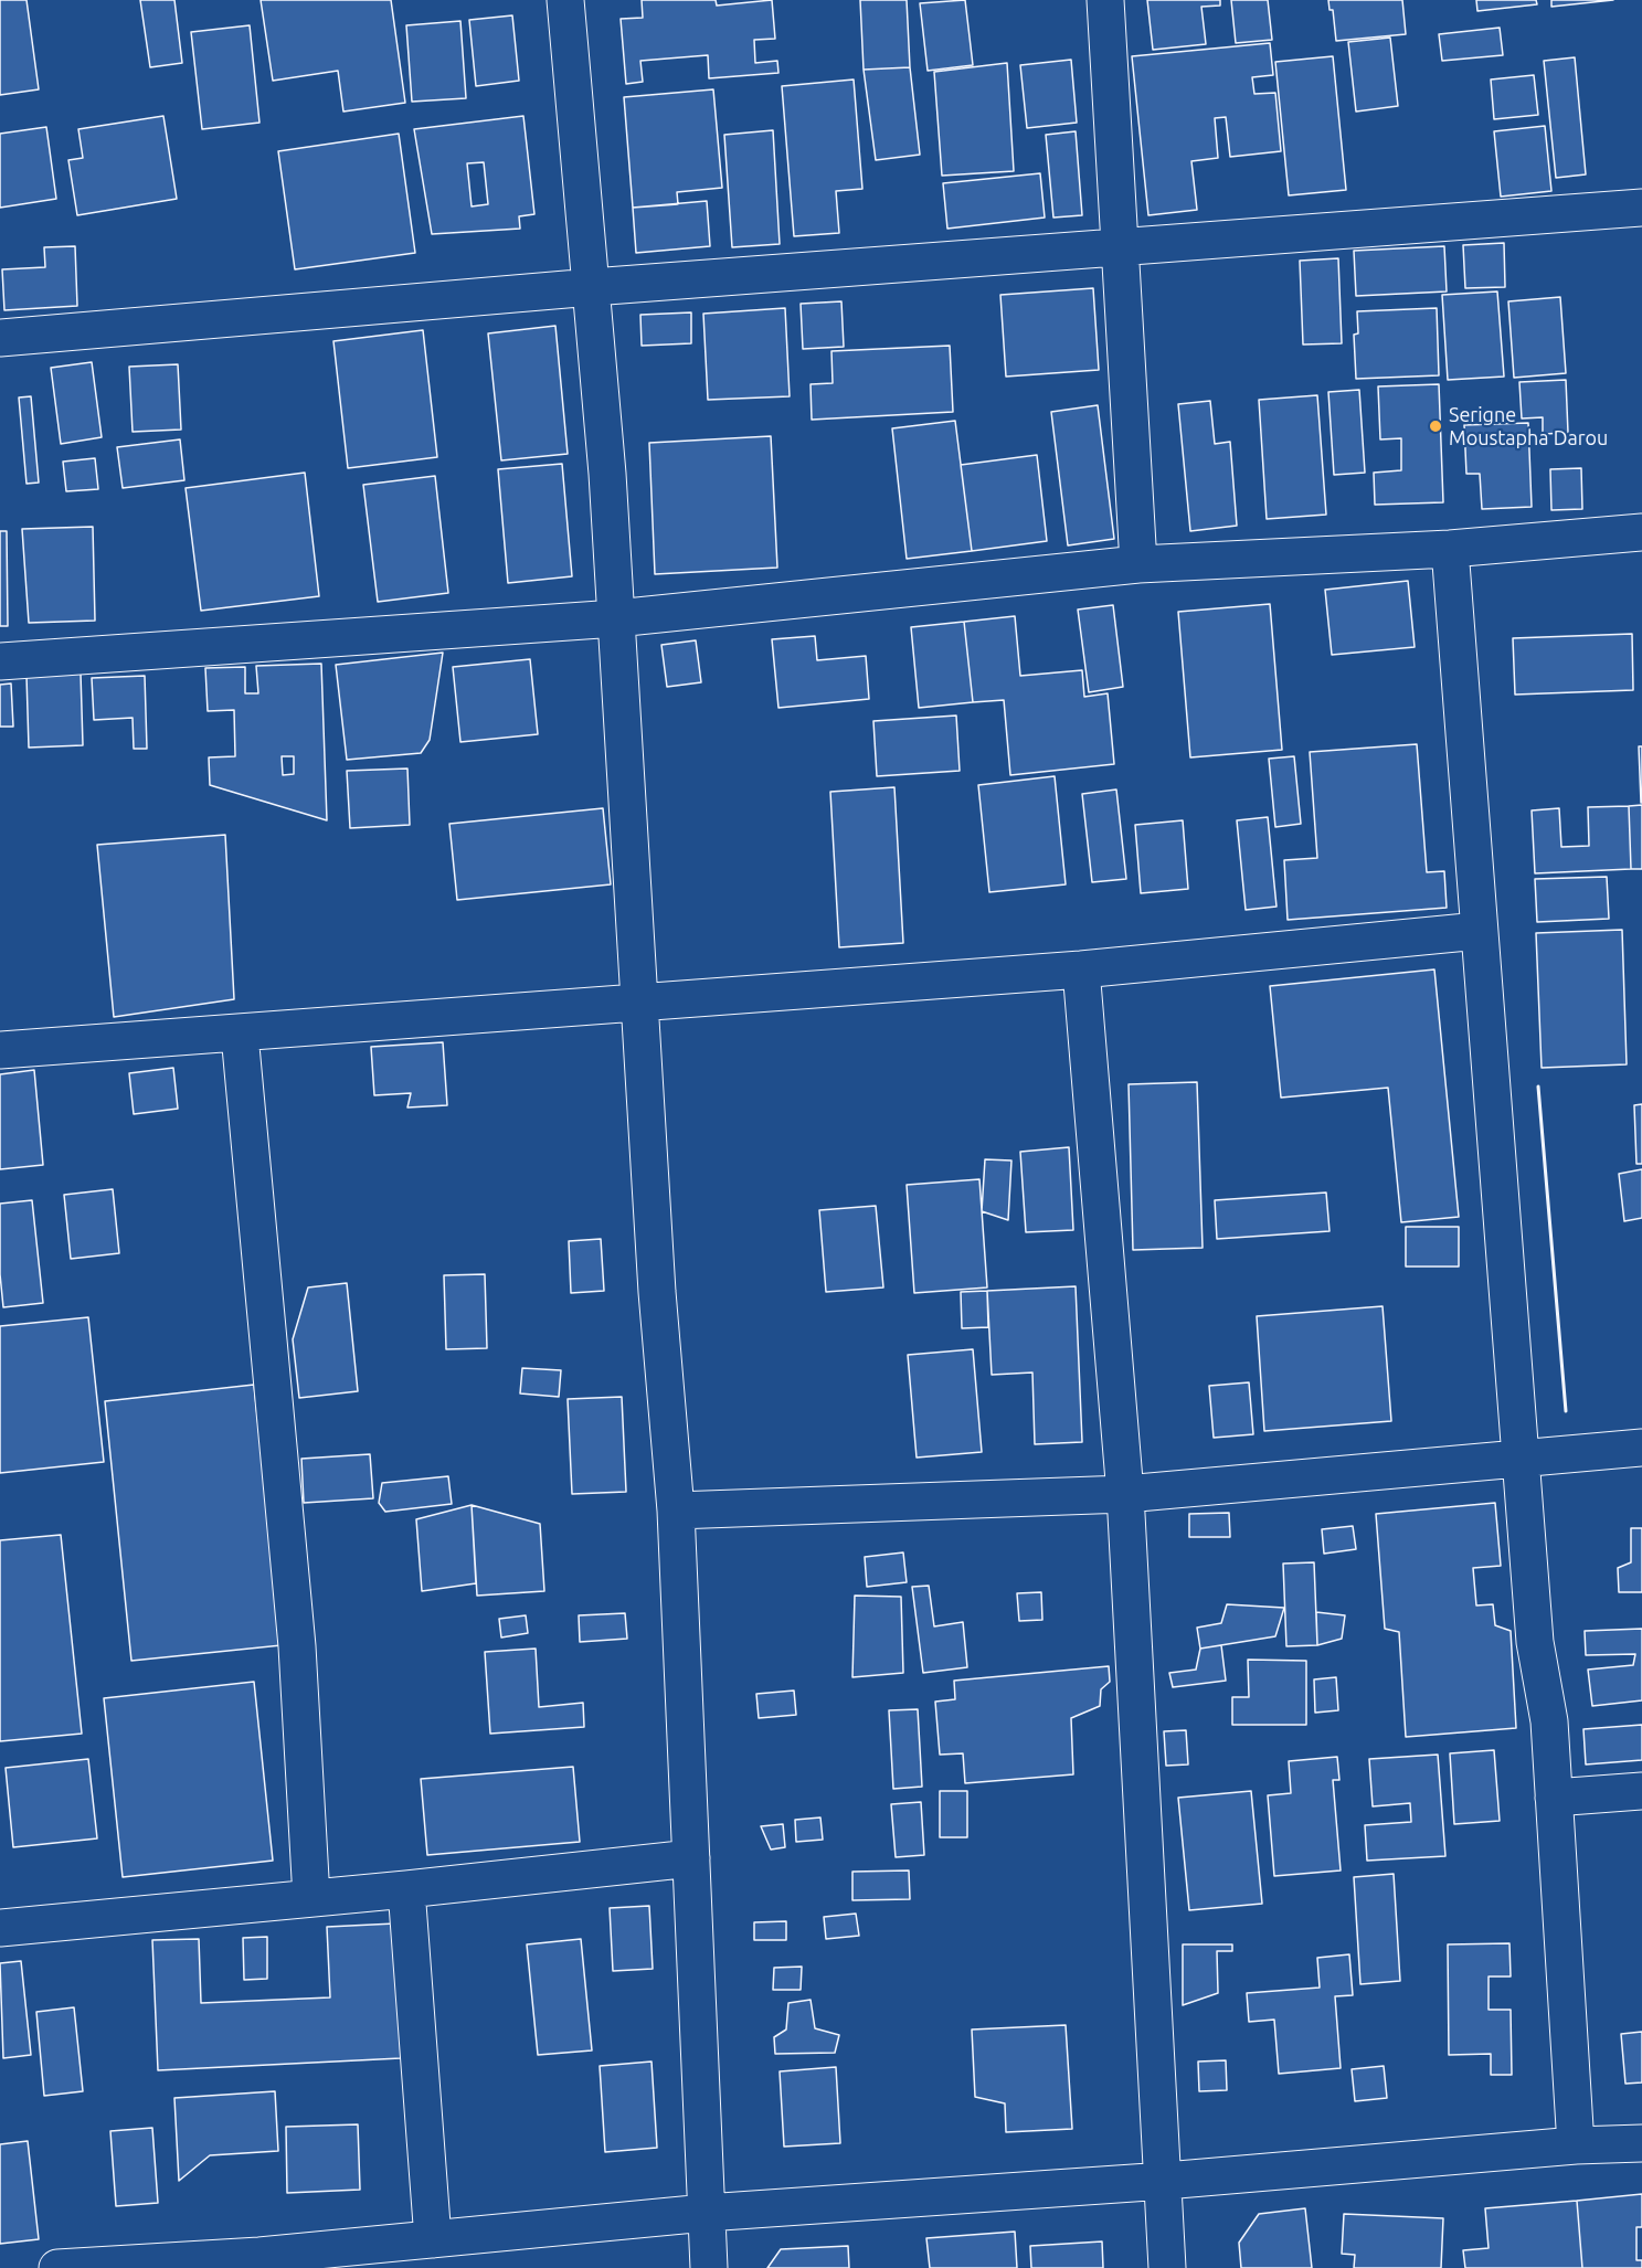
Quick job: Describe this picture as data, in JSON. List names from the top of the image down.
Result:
{
  "places": ["Serigne Moustapha Darou"]
}
